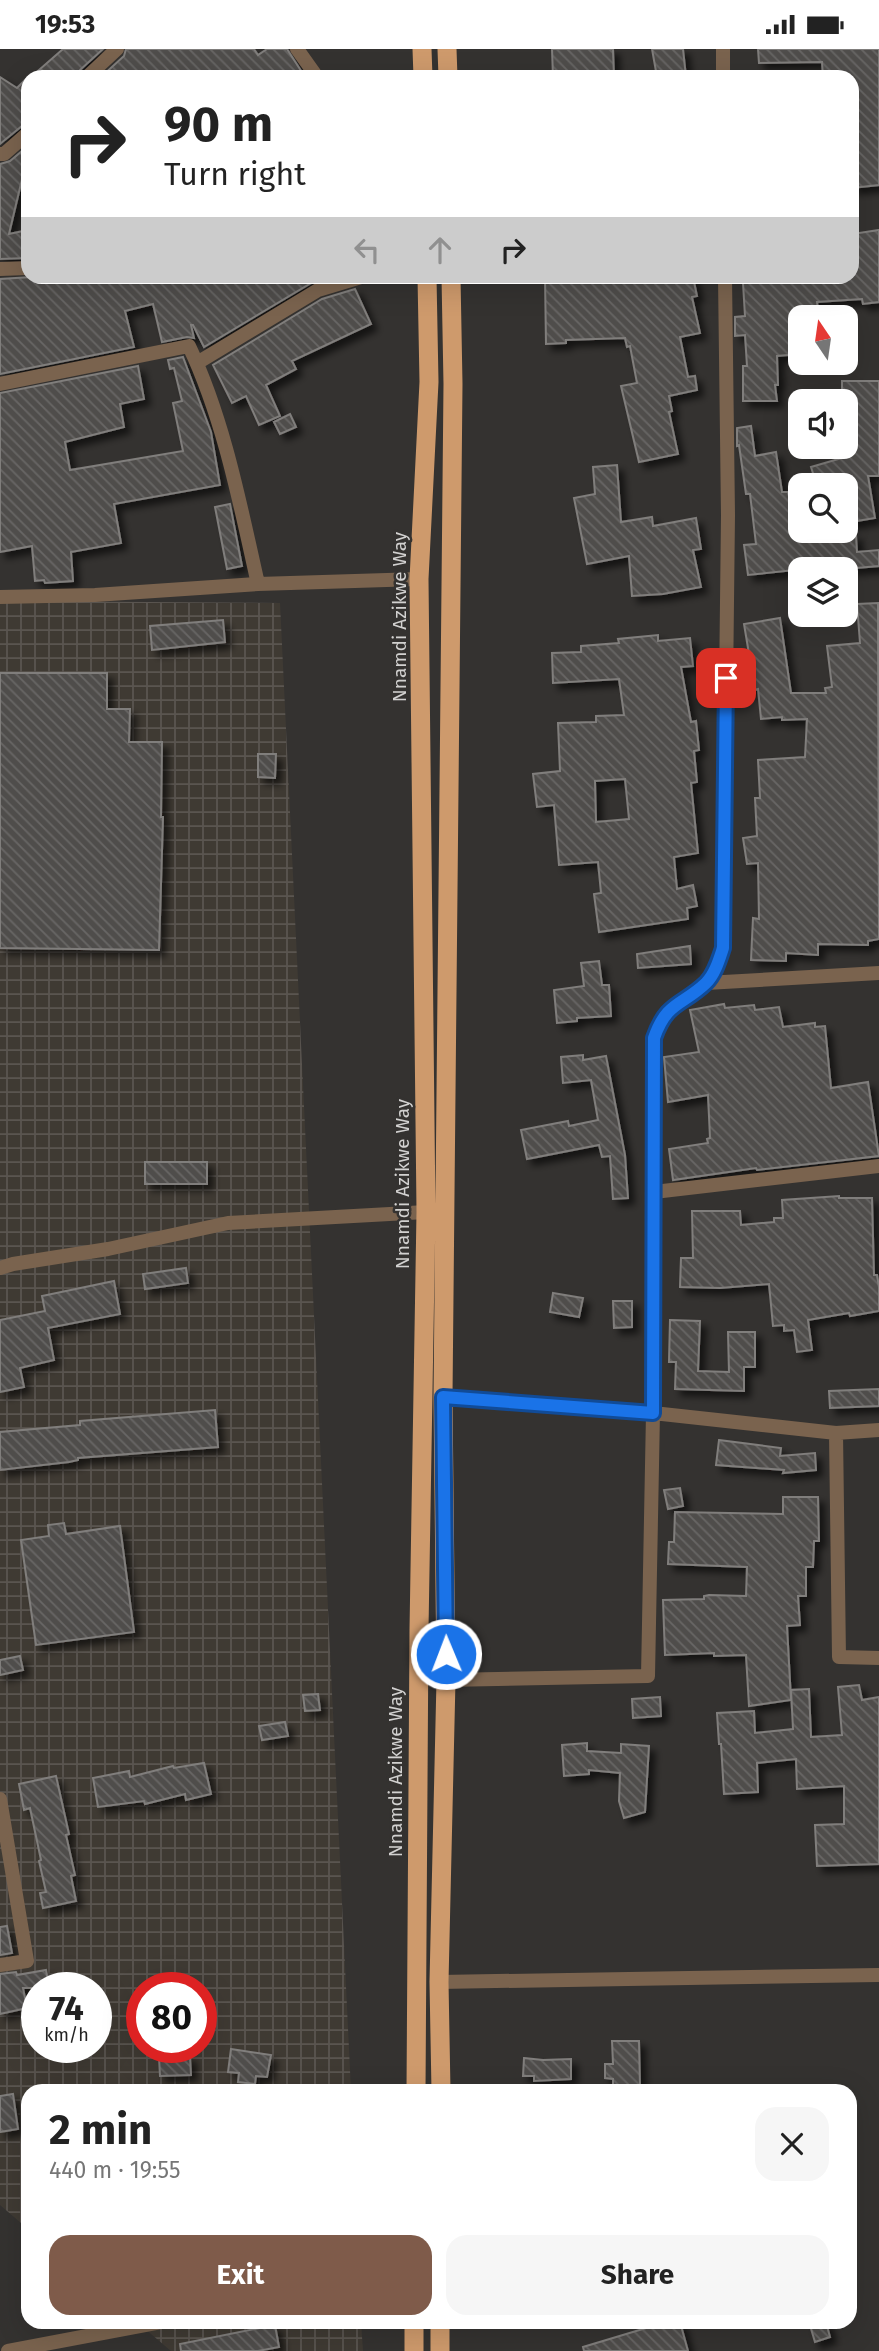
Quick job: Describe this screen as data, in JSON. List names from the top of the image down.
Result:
{
  "streets": {
    "highway": ["Nnamdi Azikwe Way"]
  },
  "north": "top",
  "page": {
    "status": "19:53",
    "turn": ["90 m", "Turn right"],
    "speed": "74 km/h",
    "limit": "80",
    "heading": ["2 min", "440 m · 19:55"],
    "buttons": ["Exit", "Share"]
  }
}
